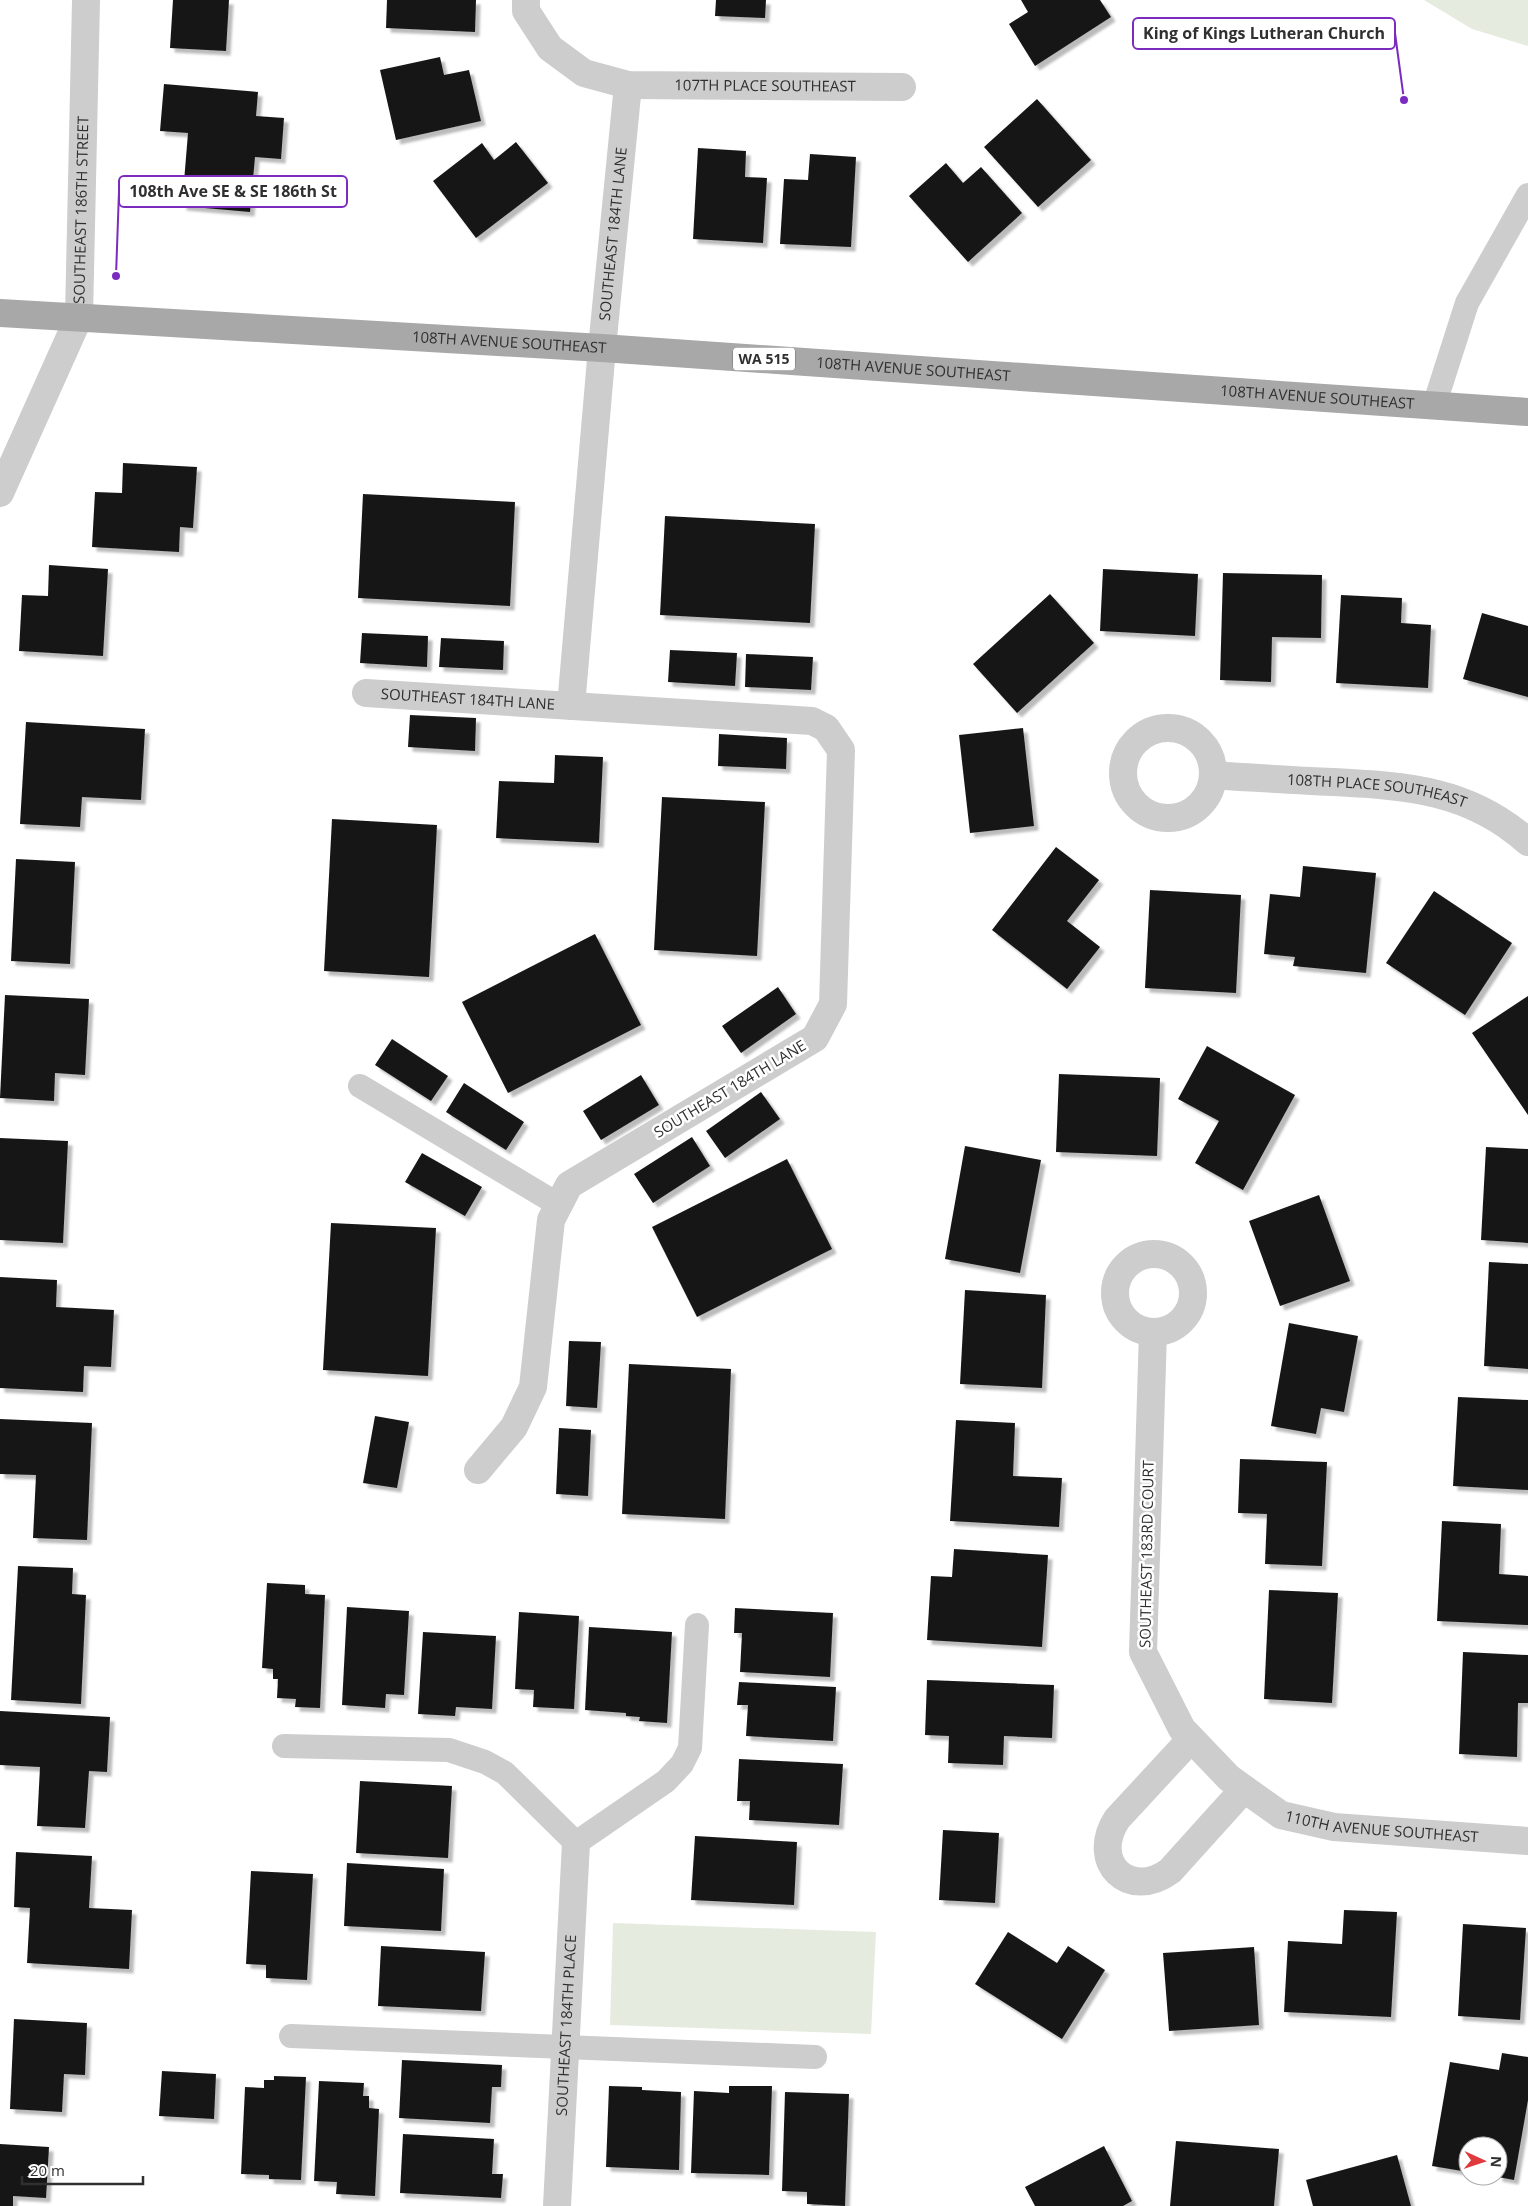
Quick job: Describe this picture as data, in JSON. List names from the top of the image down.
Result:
{
  "streets": {
    "main road": ["108TH AVENUE SOUTHEAST", "WA 515"],
    "street": [
      "107TH PLACE SOUTHEAST",
      "SOUTHEAST 186TH STREET",
      "SOUTHEAST 184TH LANE",
      "108TH PLACE SOUTHEAST",
      "SOUTHEAST 183RD COURT",
      "110TH AVENUE SOUTHEAST",
      "SOUTHEAST 184TH PLACE"
    ]
  },
  "crossings": [
    ["107TH PLACE SOUTHEAST", "SOUTHEAST 184TH LANE"],
    ["SOUTHEAST 186TH STREET", "108TH AVENUE SOUTHEAST"],
    ["SOUTHEAST 184TH LANE", "108TH AVENUE SOUTHEAST"],
    ["SOUTHEAST 183RD COURT", "110TH AVENUE SOUTHEAST"]
  ],
  "places": ["King of Kings Lutheran Church", "108th Ave SE & SE 186th St"],
  "scale_bar": "20 m",
  "north": "right"
}
